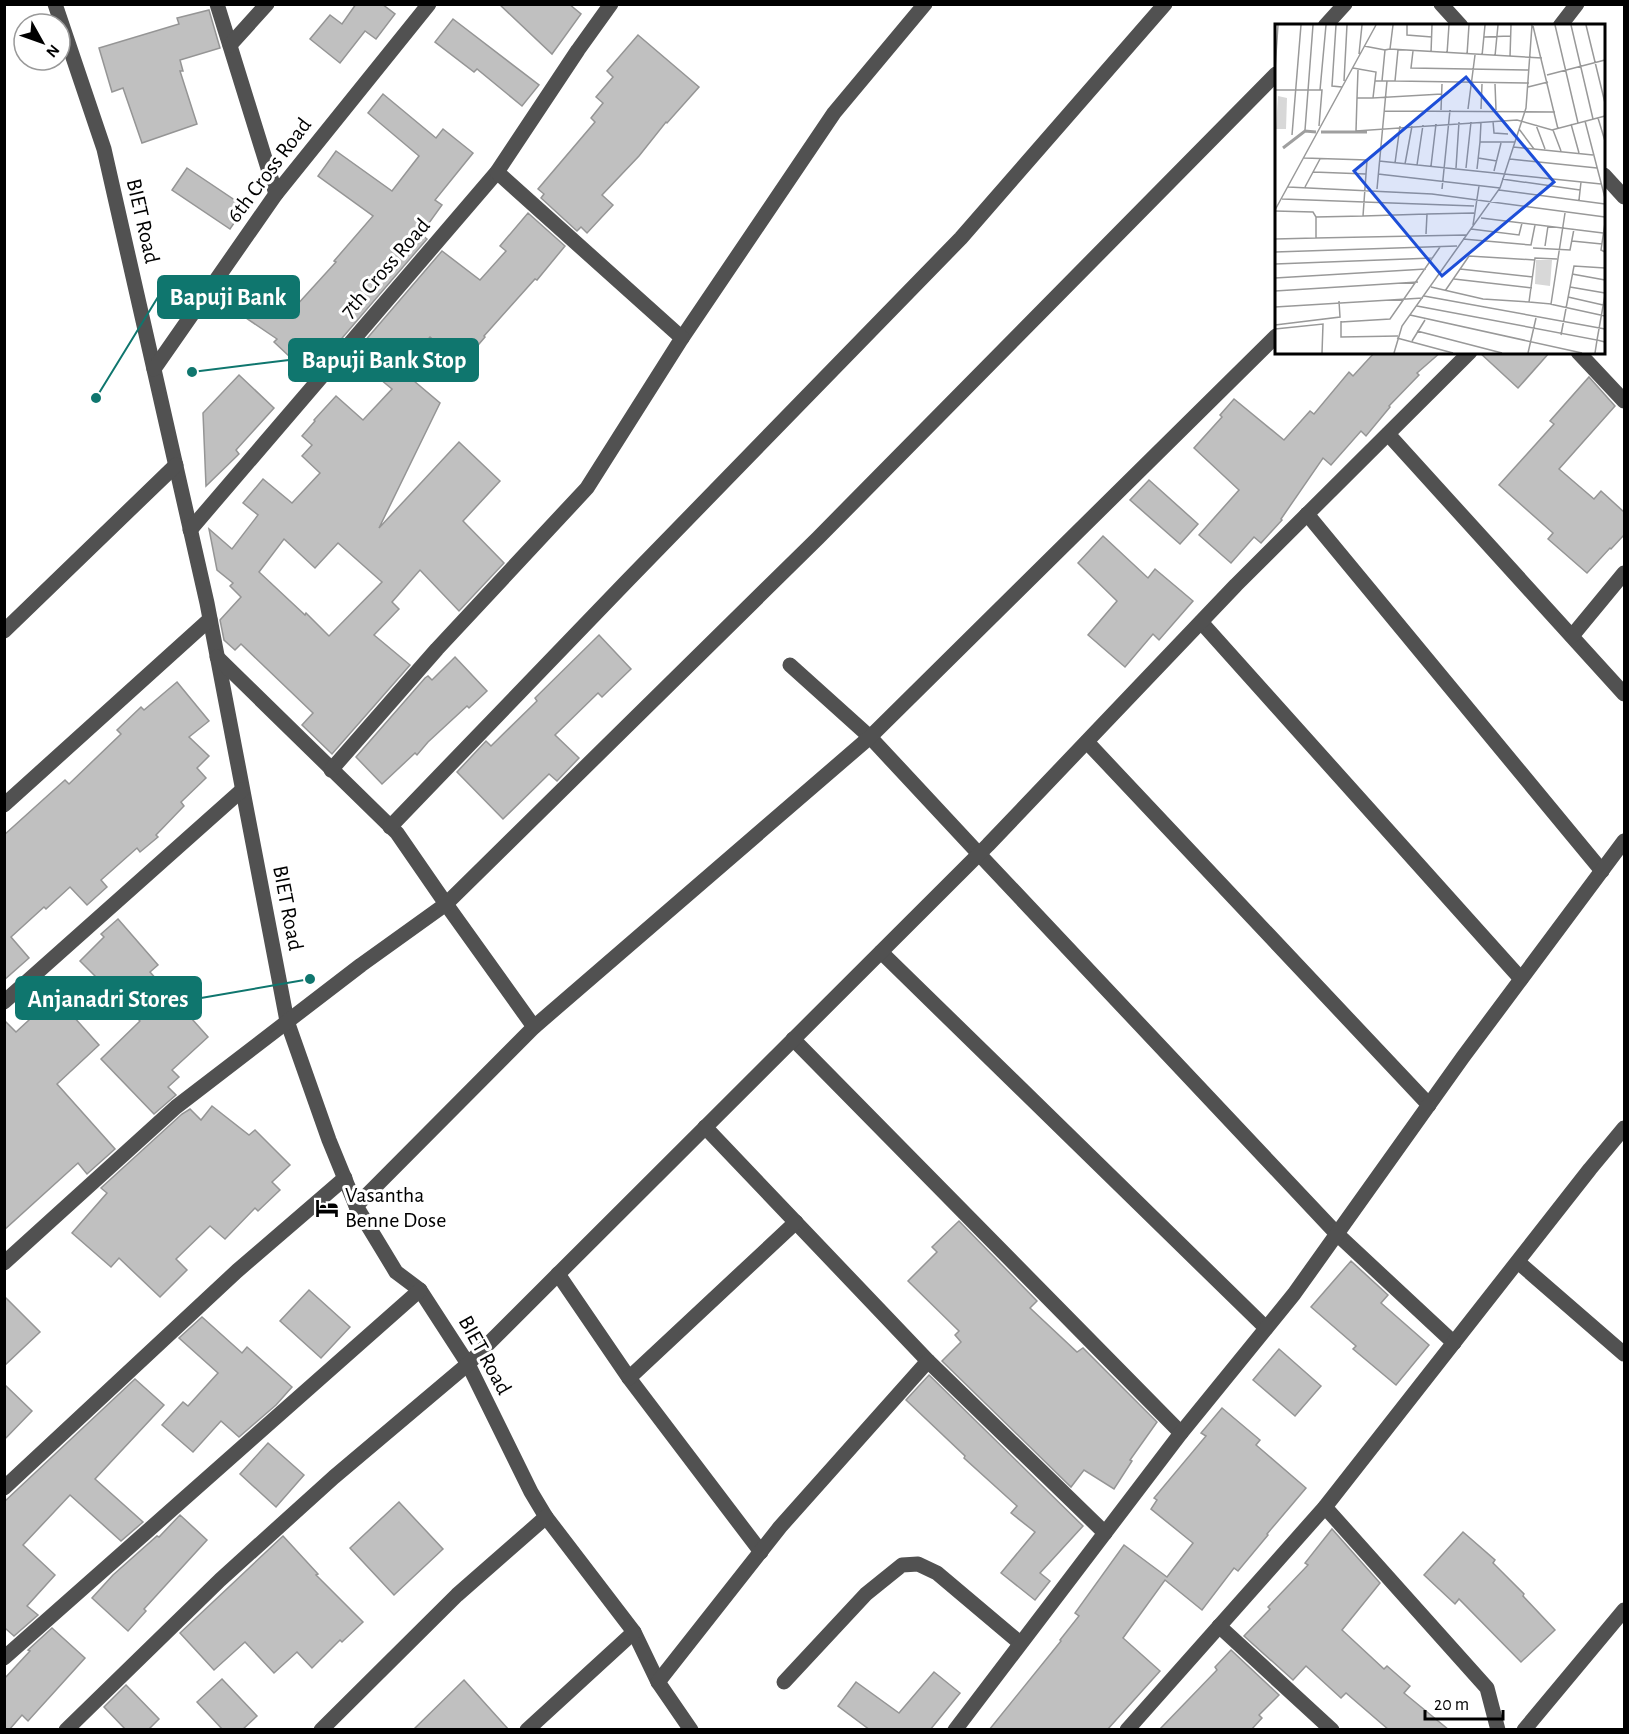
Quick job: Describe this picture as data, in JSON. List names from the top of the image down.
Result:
{
  "streets": {
    "street": ["6th Cross Road", "BIET Road", "7th Cross Road"]
  },
  "crossings": [
    ["6th Cross Road", "BIET Road"],
    ["BIET Road", "7th Cross Road"]
  ],
  "places": {
    "other": ["Bapuji Bank Stop", "Bapuji Bank", "Anjanadri Stores"],
    "hotel": ["Vasantha Benne Dose"]
  },
  "scale_bar": "20 m",
  "north": "bottom right"
}
